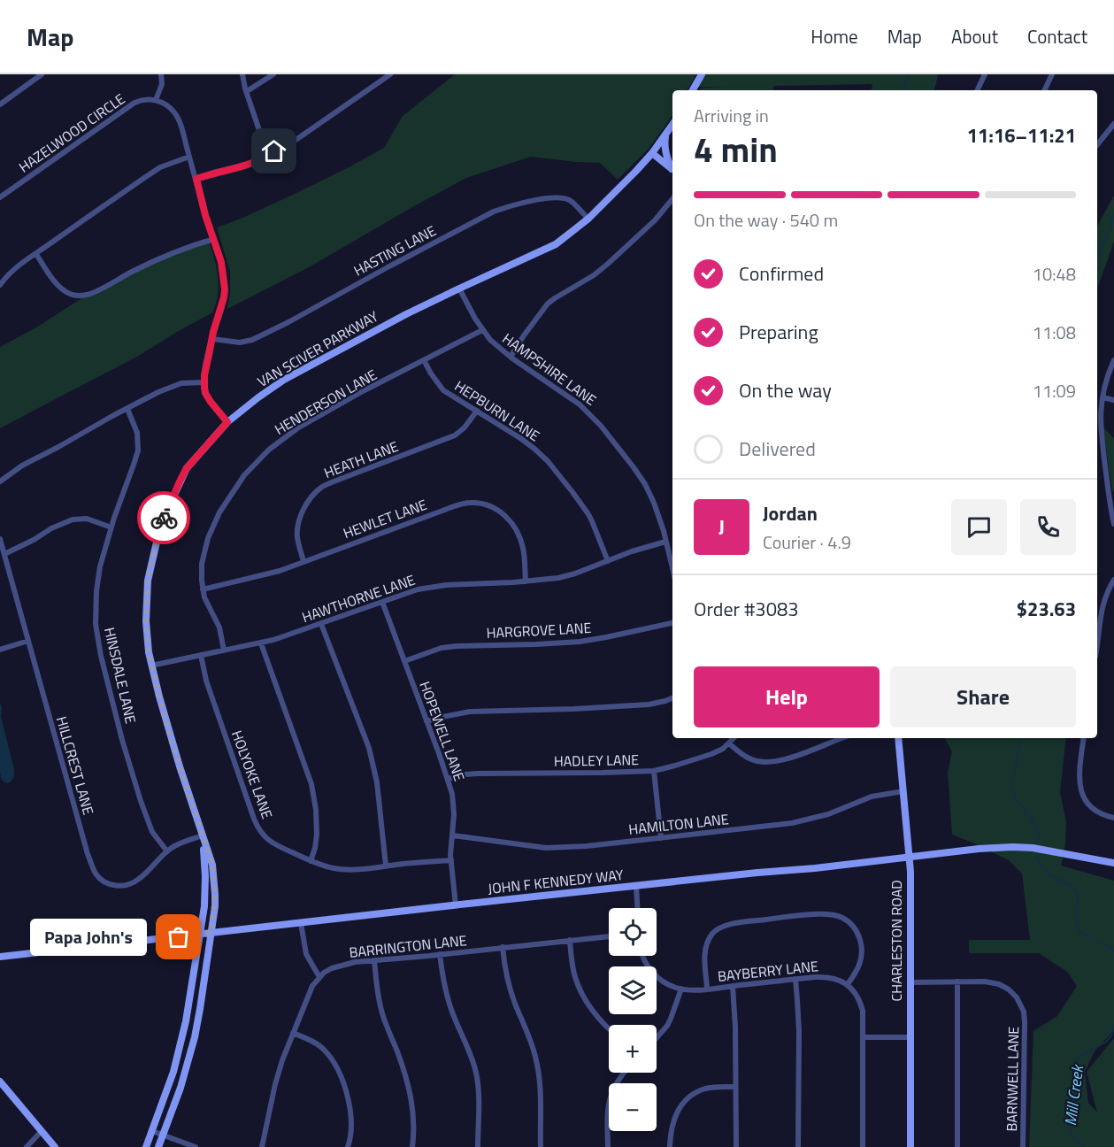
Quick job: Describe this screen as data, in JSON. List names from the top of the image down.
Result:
{
  "streets": {
    "street": [
      "HAZELWOOD CIRCLE",
      "HASTING LANE",
      "VAN SCIVER PARKWAY",
      "HAMPSHIRE LANE",
      "HENDERSON LANE",
      "HEPBURN LANE",
      "HEATH LANE",
      "HEWLET LANE",
      "HAWTHORNE LANE",
      "HARGROVE LANE",
      "HINSDALE LANE",
      "HOPEWELL LANE",
      "HADLEY LANE",
      "HILLCREST LANE",
      "HOLYOKE LANE",
      "HAMILTON LANE",
      "JOHN F KENNEDY WAY",
      "CHARLESTON ROAD",
      "BARRINGTON LANE",
      "BAYBERRY LANE",
      "BARNWELL LANE"
    ]
  },
  "crossings": [
    ["HASTING LANE", "VAN SCIVER PARKWAY"],
    ["VAN SCIVER PARKWAY", "HAMPSHIRE LANE"],
    ["VAN SCIVER PARKWAY", "HAWTHORNE LANE"],
    ["VAN SCIVER PARKWAY", "HILLCREST LANE"],
    ["VAN SCIVER PARKWAY", "JOHN F KENNEDY WAY"],
    ["HAMPSHIRE LANE", "HENDERSON LANE"],
    ["HAMPSHIRE LANE", "HAWTHORNE LANE"],
    ["HENDERSON LANE", "HEPBURN LANE"],
    ["HENDERSON LANE", "HEWLET LANE"],
    ["HENDERSON LANE", "HAWTHORNE LANE"],
    ["HEPBURN LANE", "HEATH LANE"],
    ["HEPBURN LANE", "HAWTHORNE LANE"],
    ["HEATH LANE", "HEWLET LANE"],
    ["HEWLET LANE", "HAWTHORNE LANE"],
    ["HAWTHORNE LANE", "HOPEWELL LANE"],
    ["HAWTHORNE LANE", "HOLYOKE LANE"],
    ["HARGROVE LANE", "HOPEWELL LANE"],
    ["HINSDALE LANE", "HILLCREST LANE"],
    ["HOPEWELL LANE", "HADLEY LANE"],
    ["HOPEWELL LANE", "HOLYOKE LANE"],
    ["HOPEWELL LANE", "HAMILTON LANE"],
    ["HOPEWELL LANE", "JOHN F KENNEDY WAY"],
    ["HAMILTON LANE", "CHARLESTON ROAD"],
    ["JOHN F KENNEDY WAY", "CHARLESTON ROAD"],
    ["CHARLESTON ROAD", "BARNWELL LANE"]
  ],
  "water": ["Mill Creek"],
  "places": ["Papa John's"],
  "page": {
    "header": "Map",
    "nav": [
      "Home",
      "Map",
      "About",
      "Contact"
    ],
    "heading": ["4 min", "Arriving in", "11:16–11:21"],
    "panel": [
      "Jordan",
      "Courier · 4.9",
      "Order #3083",
      "$23.63"
    ],
    "bar": "On the way · 540 m",
    "list": [
      ["Confirmed", "10:48"],
      ["Preparing", "11:08"],
      ["On the way", "11:09"],
      "Delivered"
    ],
    "round": "J",
    "buttons": ["Help", "Share"],
    "map_buttons": ["+", "−"],
    "bubble": "Papa John's"
  }
}
